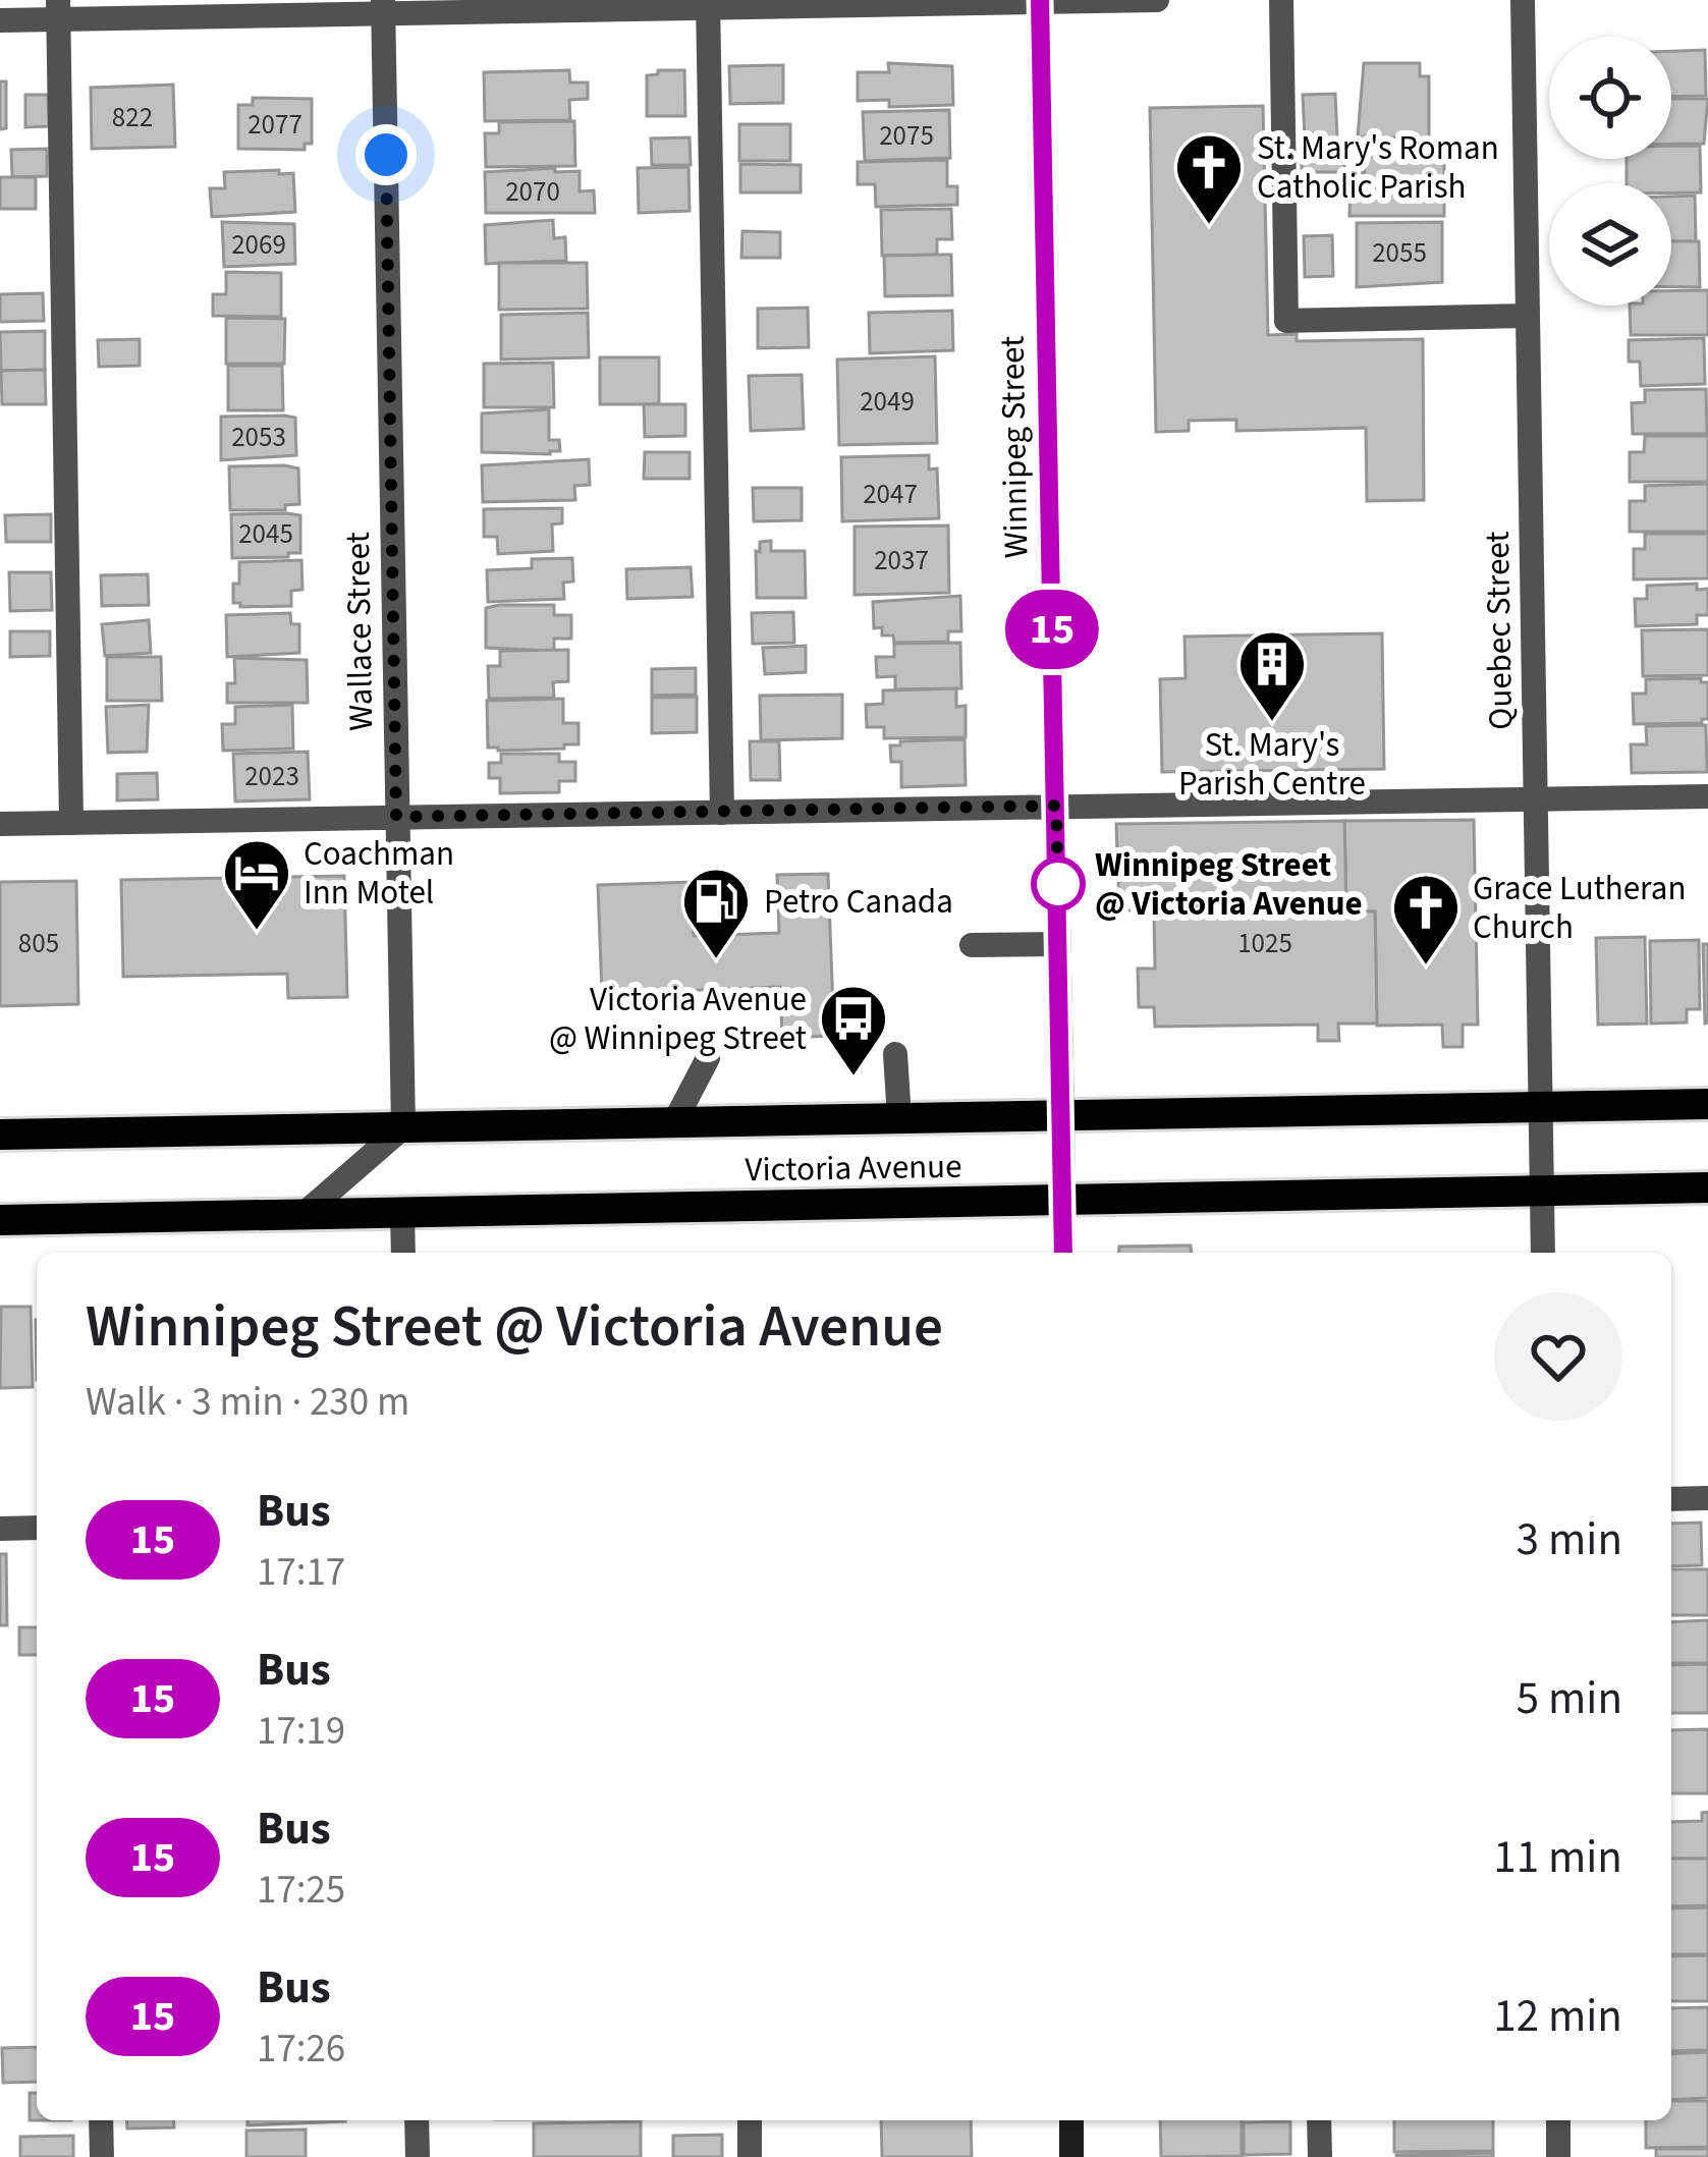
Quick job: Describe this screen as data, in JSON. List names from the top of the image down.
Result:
{
  "streets": {
    "main road": ["Winnipeg Street", "Victoria Avenue"],
    "street": ["Quebec Street", "Wallace Street"]
  },
  "crossings": [
    ["Winnipeg Street", "Victoria Avenue"],
    ["Quebec Street", "Victoria Avenue"],
    ["Wallace Street", "Victoria Avenue"]
  ],
  "places": {
    "church": ["St. Mary's Roman Catholic Parish", "Grace Lutheran Church"],
    "building": ["St. Mary's Parish Centre"],
    "other": ["Winnipeg Street @ Victoria Avenue"],
    "hotel": ["Coachman Inn Motel"],
    "fuel station": ["Petro Canada"],
    "bus stop": ["Victoria Avenue @ Winnipeg Street"]
  },
  "lines": ["bus line 15"],
  "house_numbers": [
    "822",
    "2077",
    "2075",
    "2070",
    "2069",
    "2055",
    "2049",
    "2053",
    "2047",
    "2045",
    "2037",
    "2023",
    "805",
    "1025"
  ],
  "page": {
    "on_map": "15",
    "heading": ["Winnipeg Street @ Victoria Avenue", "Walk · 3 min · 230 m"],
    "list": [
      {
        "mark": "15",
        "name": "Bus",
        "note": "17:17",
        "value": "3 min"
      },
      {
        "mark": "15",
        "name": "Bus",
        "note": "17:19",
        "value": "5 min"
      },
      {
        "mark": "15",
        "name": "Bus",
        "note": "17:25",
        "value": "11 min"
      },
      {
        "mark": "15",
        "name": "Bus",
        "note": "17:26",
        "value": "12 min"
      }
    ]
  }
}
